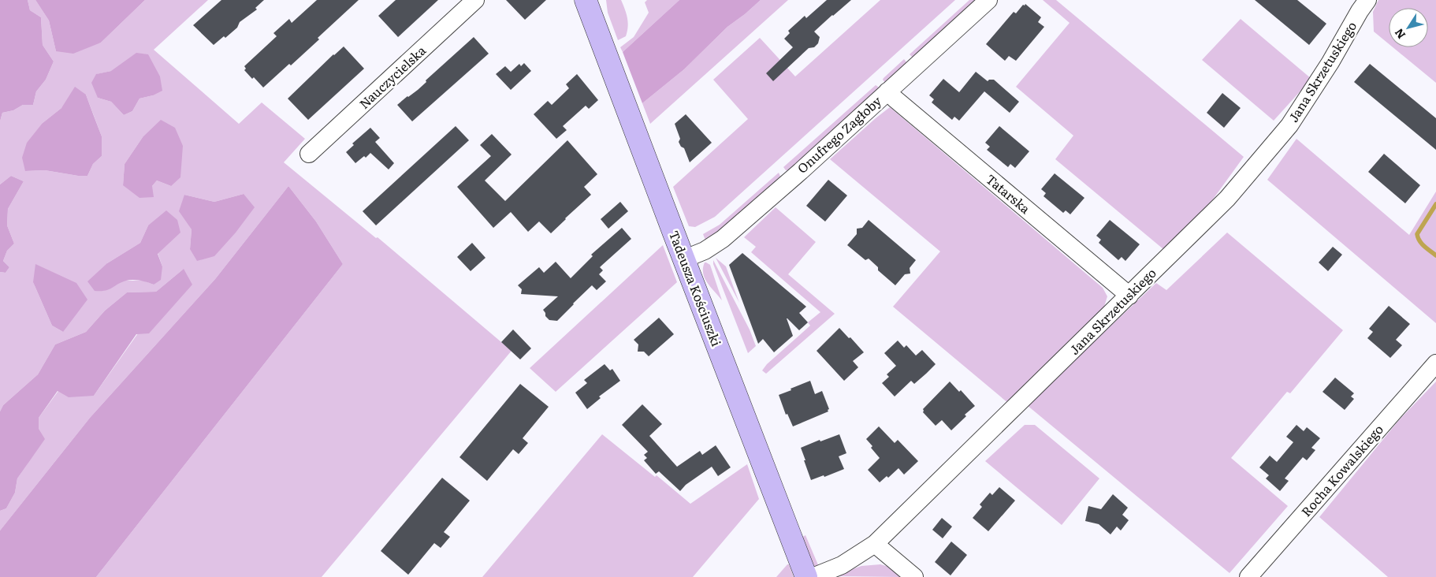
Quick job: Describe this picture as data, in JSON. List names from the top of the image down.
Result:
{
  "streets": {
    "street": [
      "Jana Skrzetuskiego",
      "Nauczycielska",
      "Onufrego Zagłoby",
      "Tatarska",
      "Tadeusza Kościuszki",
      "Rocha Kowalskiego"
    ]
  },
  "crossings": [
    ["Jana Skrzetuskiego", "Tatarska"],
    ["Onufrego Zagłoby", "Tatarska"],
    ["Onufrego Zagłoby", "Tadeusza Kościuszki"]
  ],
  "north": "bottom left"
}
